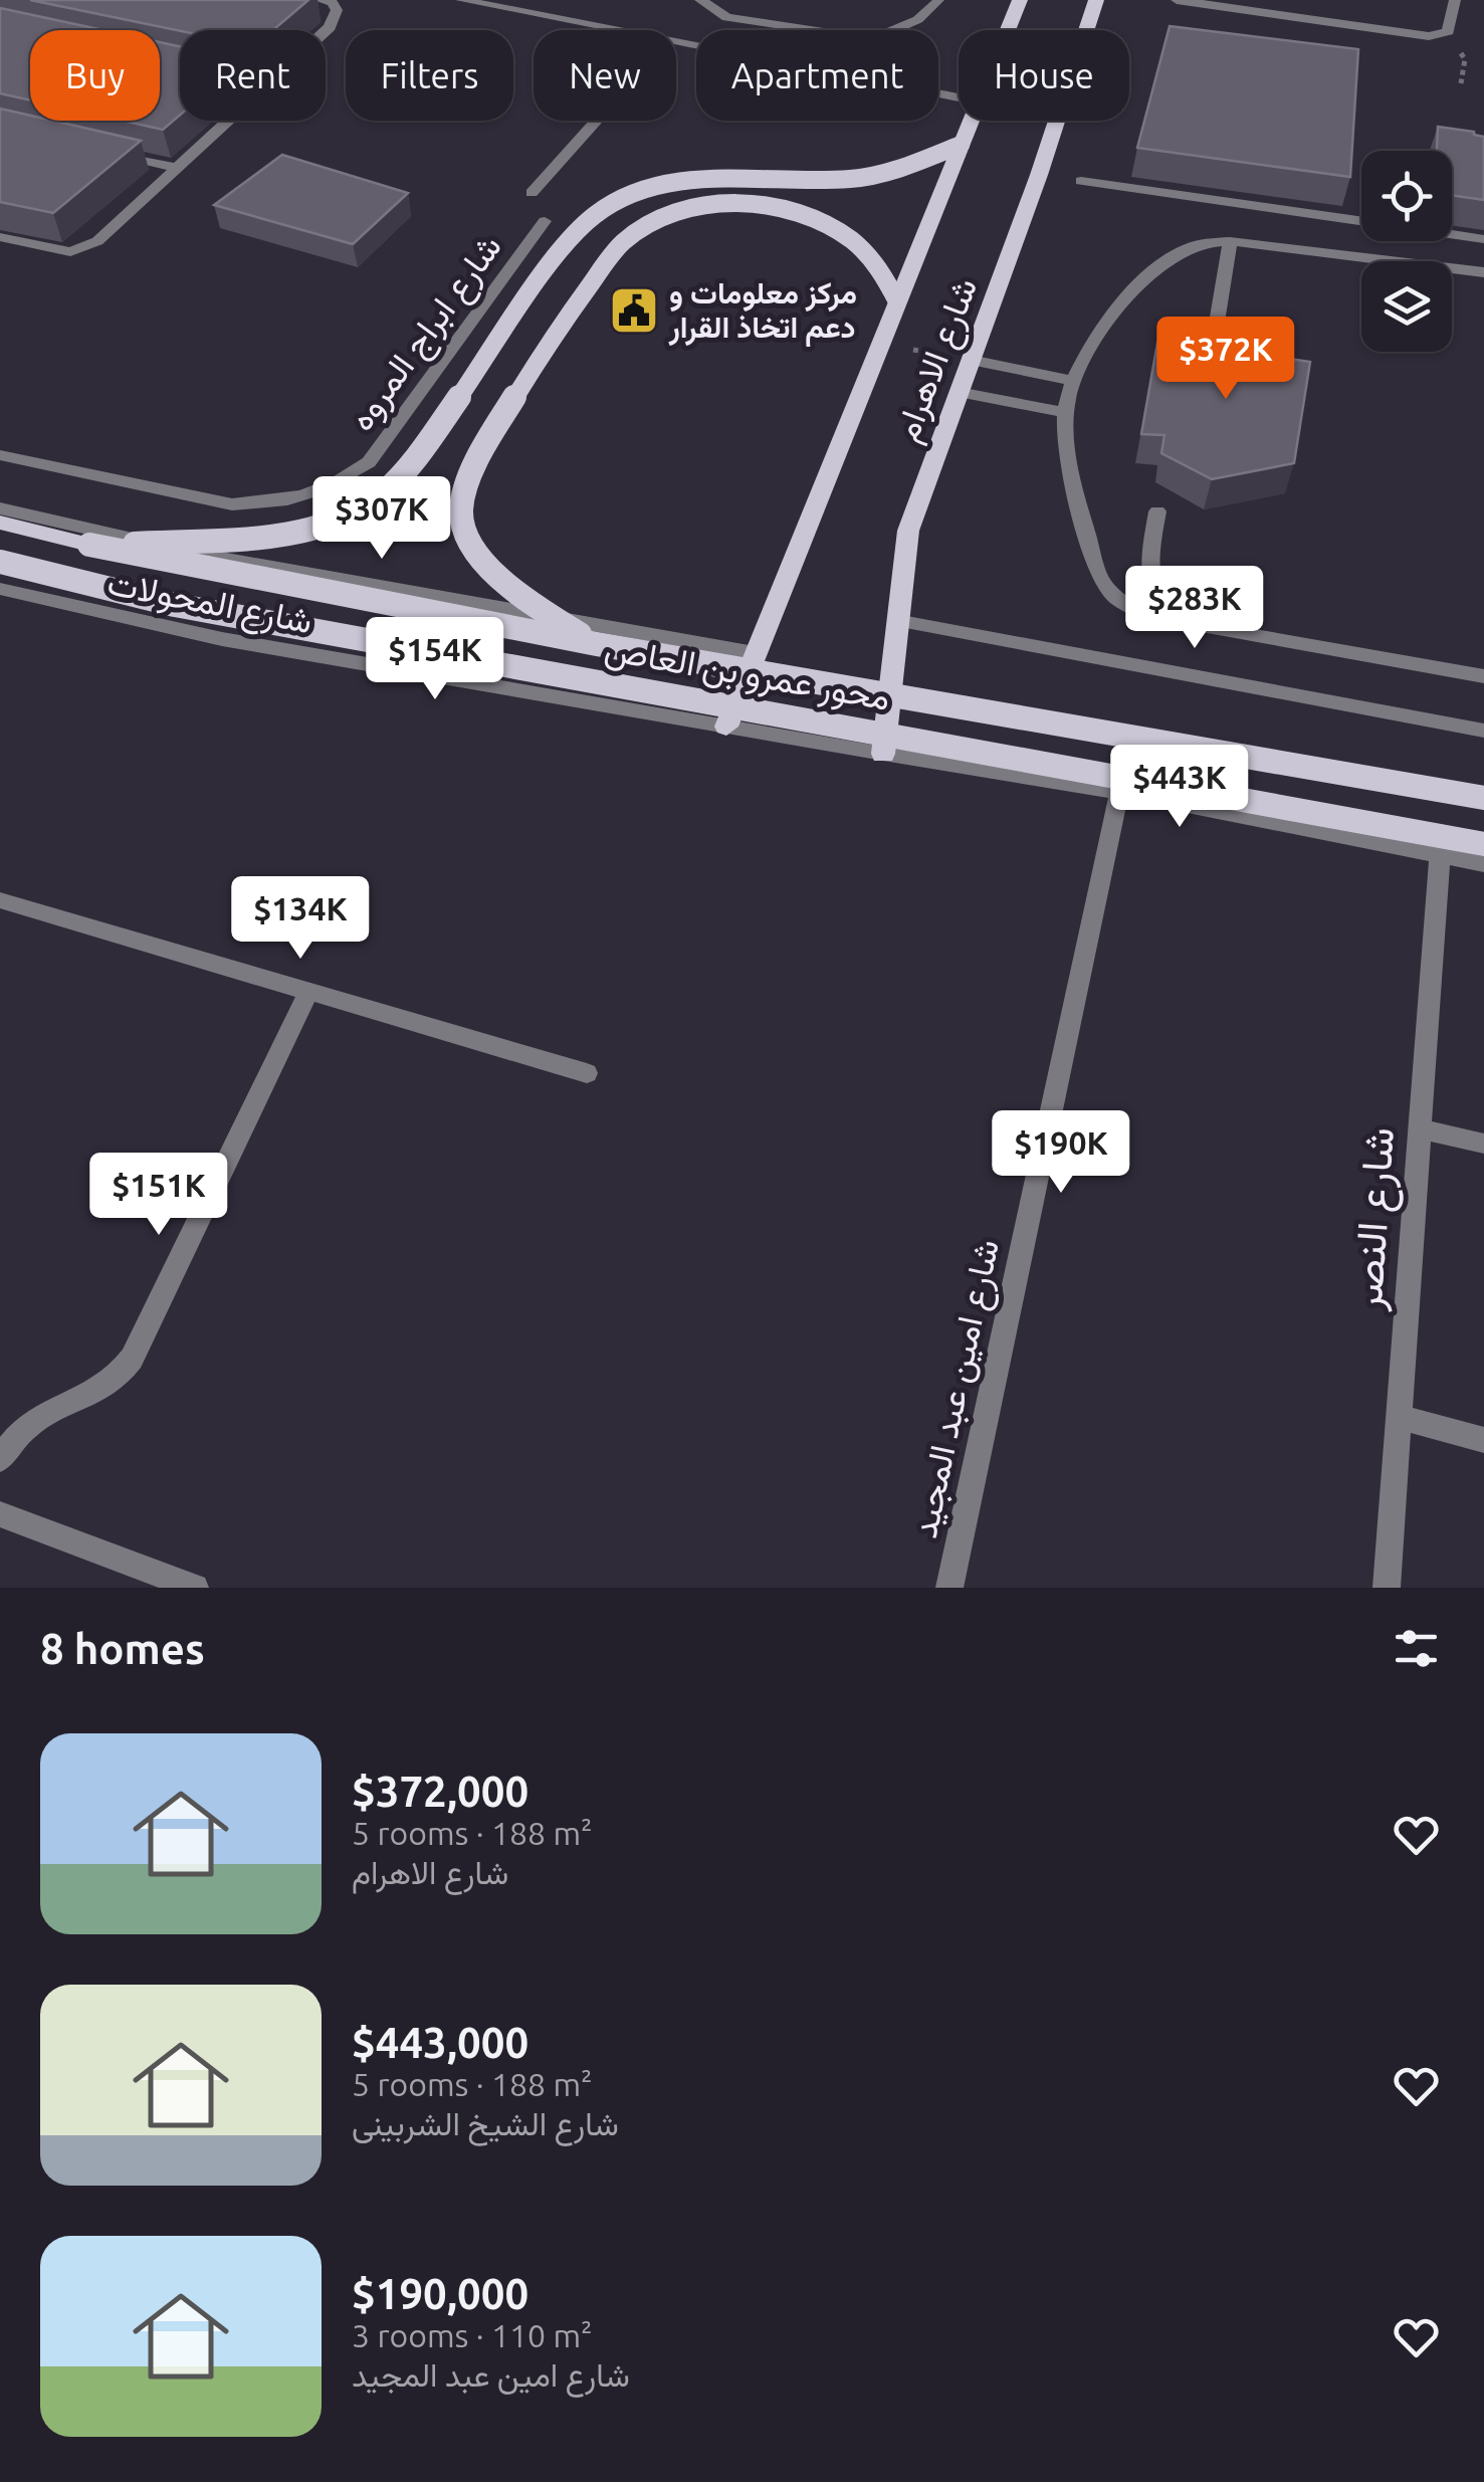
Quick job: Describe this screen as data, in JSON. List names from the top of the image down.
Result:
{
  "streets": {
    "main road": ["شارع الاهرام", "محور عمرو بن العاص"],
    "street": [
      "شارع ابراج المروه",
      "شارع المحولات",
      "شارع النصر",
      "شارع امين عبد المجيد"
    ]
  },
  "crossings": [
    ["شارع الاهرام", "شارع المحولات"],
    ["شارع المحولات", "شارع النصر"],
    ["شارع المحولات", "شارع امين عبد المجيد"]
  ],
  "places": {
    "public building": ["مركز معلومات و دعم اتخاذ القرار"]
  },
  "page": {
    "chip": [
      "Buy",
      "Rent",
      "Filters",
      "New",
      "Apartment",
      "House"
    ],
    "price": [
      "$372K",
      "$307K",
      "$283K",
      "$154K",
      "$443K",
      "$134K",
      "$190K",
      "$151K"
    ],
    "heading": "8 homes",
    "list": [
      {
        "name": "$372,000",
        "note": "5 rooms · 188 m² · شارع الاهرام"
      },
      {
        "name": "$443,000",
        "note": "5 rooms · 188 m² · شارع الشيخ الشربينى"
      },
      {
        "name": "$190,000",
        "note": "3 rooms · 110 m² · شارع امين عبد المجيد"
      }
    ]
  }
}
